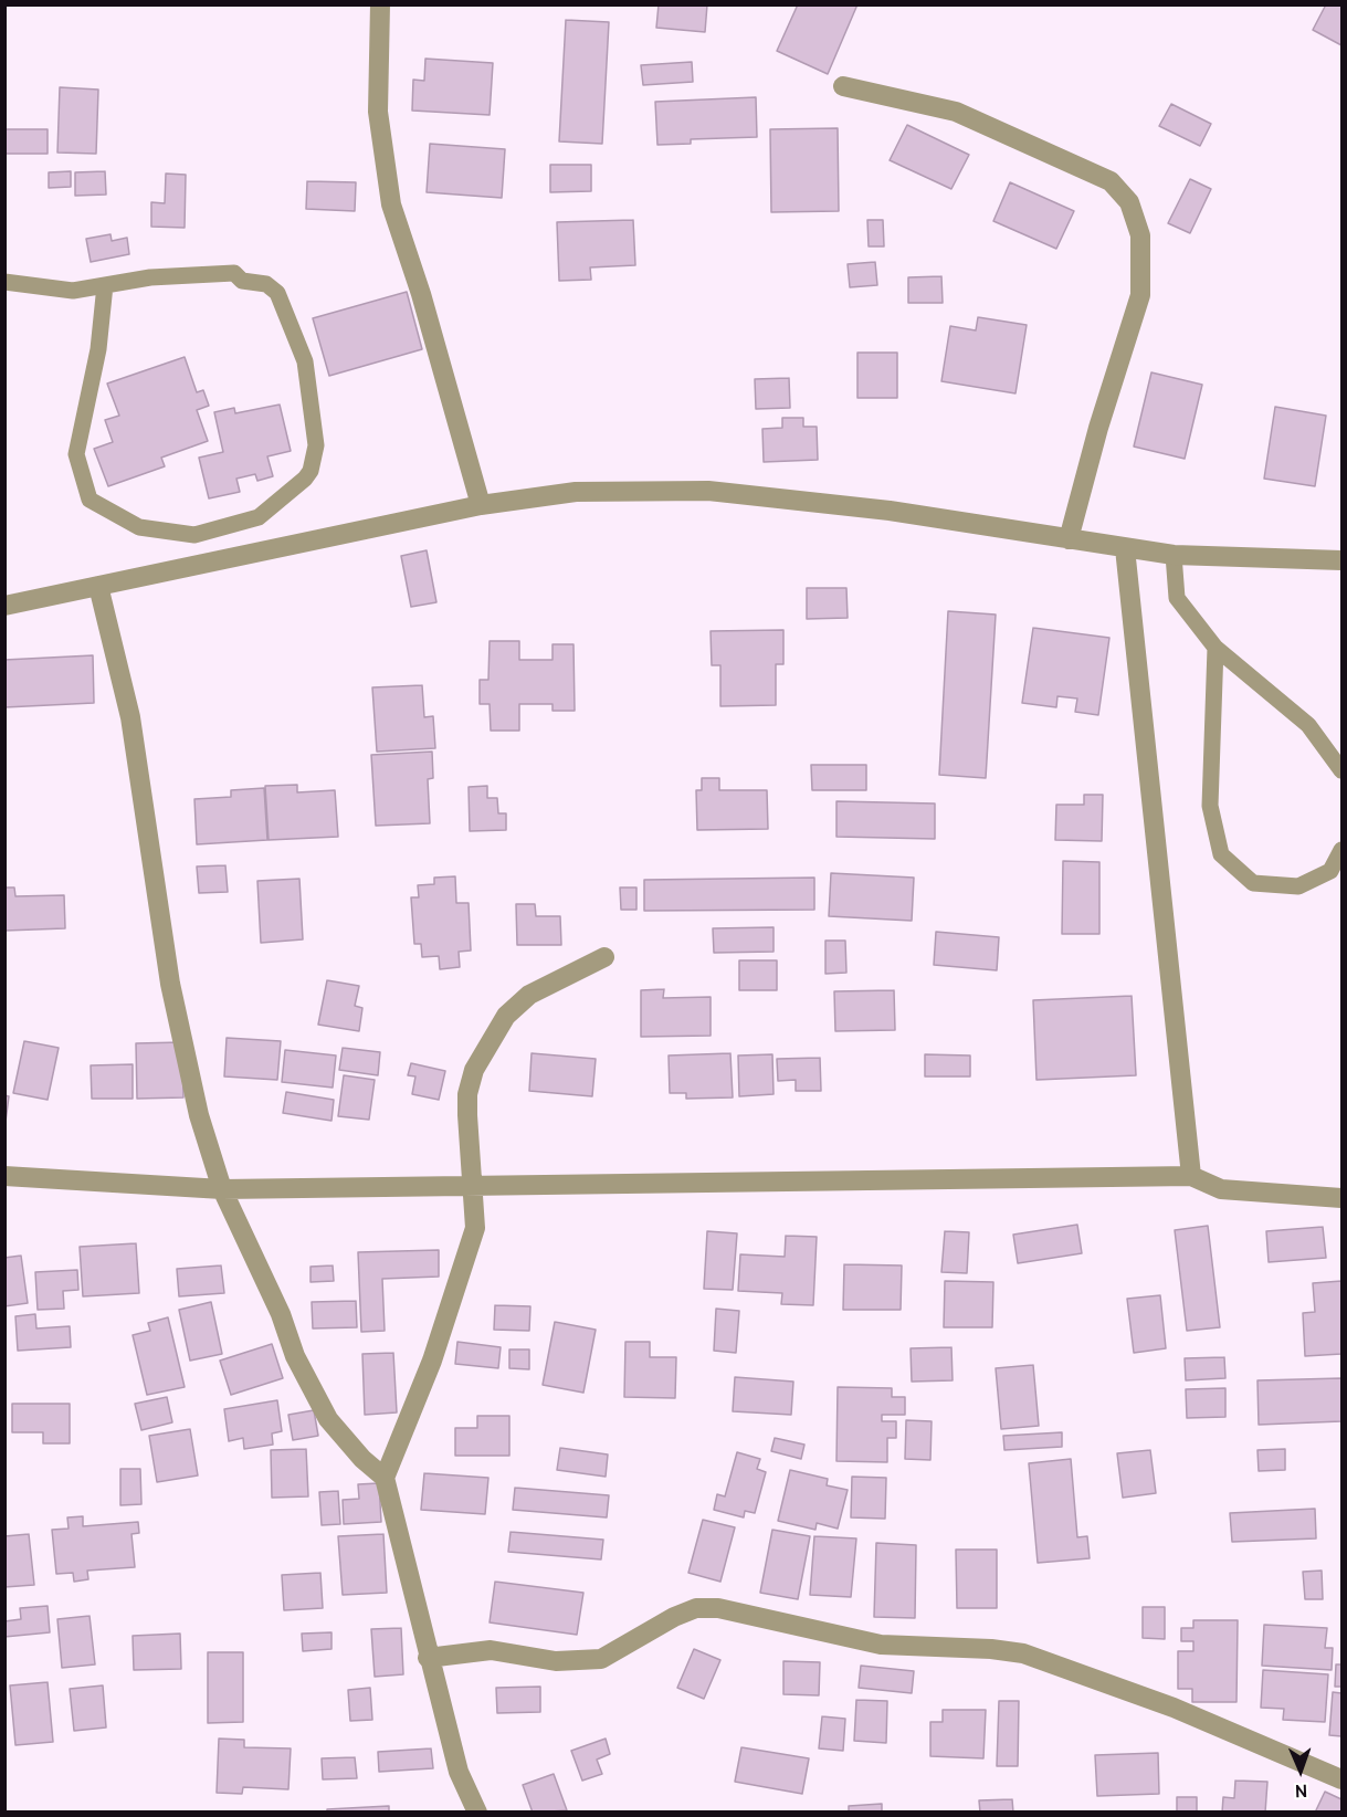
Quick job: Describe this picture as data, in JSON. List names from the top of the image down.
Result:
{
  "north": "bottom"
}
